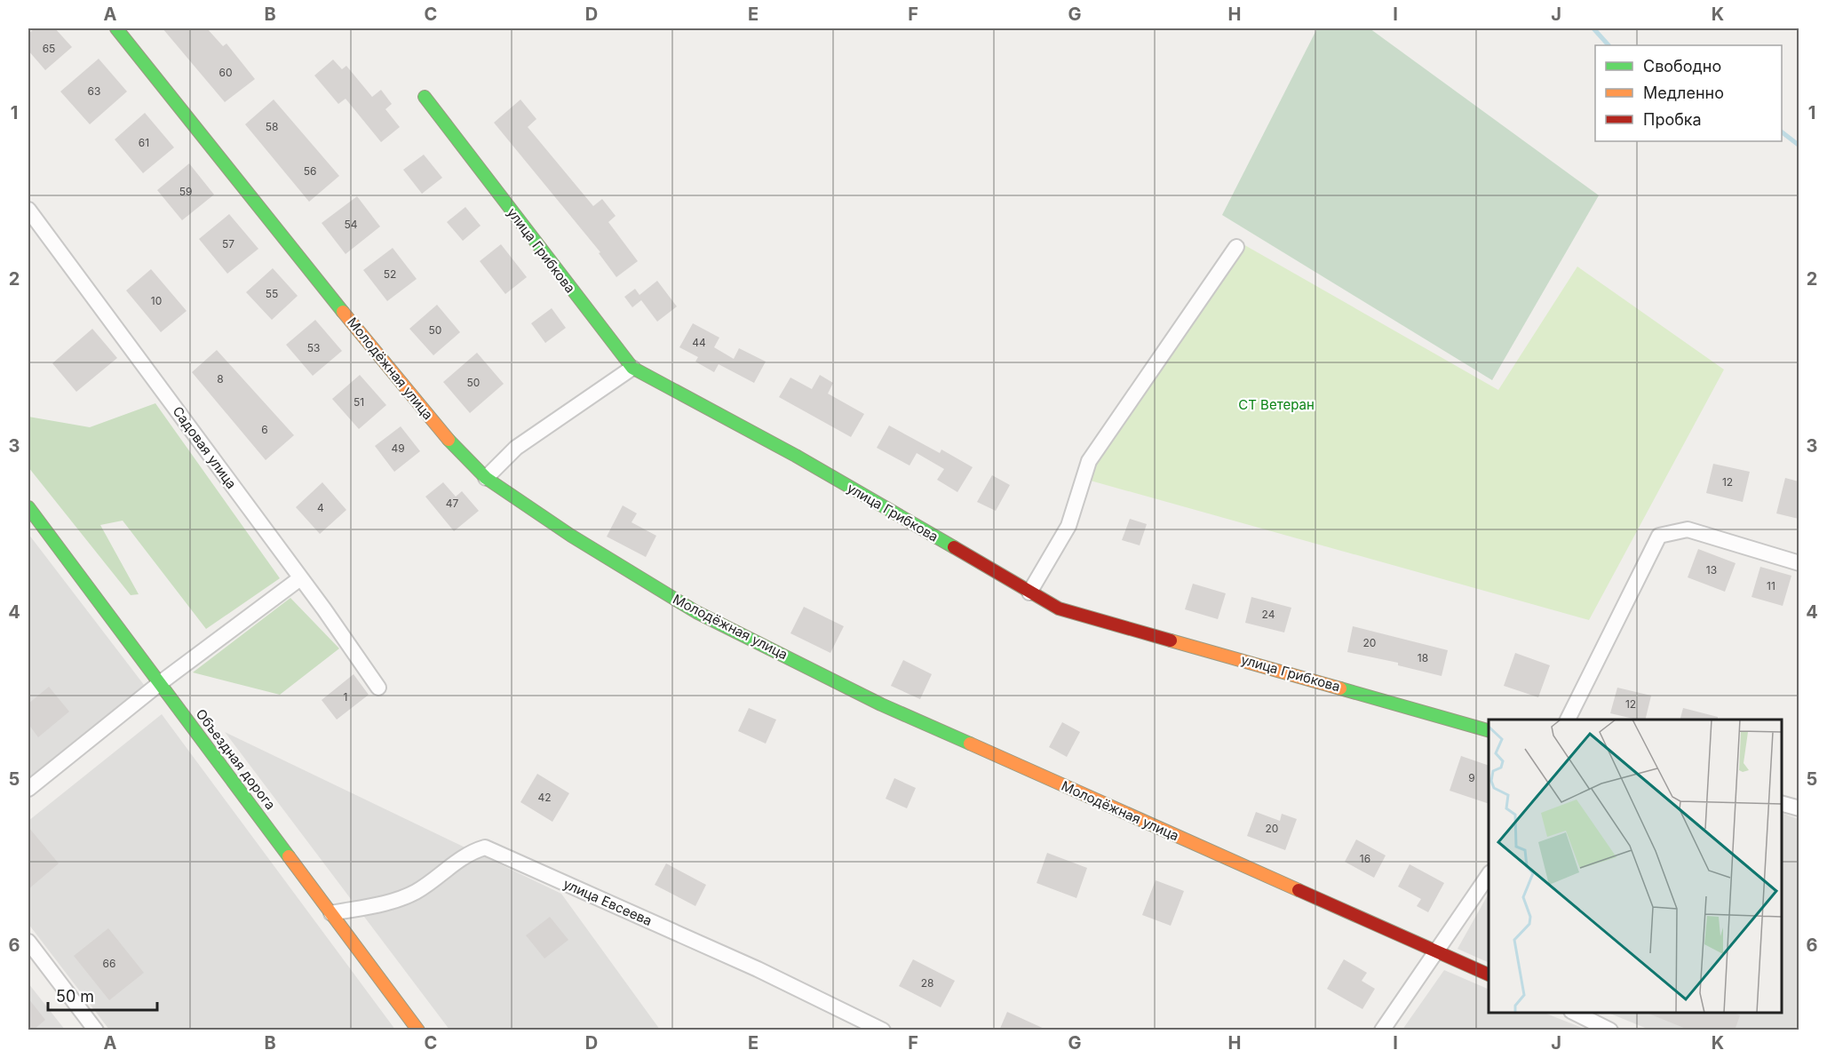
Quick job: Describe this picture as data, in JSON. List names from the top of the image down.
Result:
{
  "streets": {
    "street": [
      "улица Грибкова",
      "Молодёжная улица",
      "Садовая улица",
      "Объездная дорога",
      "улица Евсеева"
    ]
  },
  "crossings": [
    ["Объездная дорога", "улица Евсеева"]
  ],
  "parks": ["СТ Ветеран"],
  "house_numbers": [
    "65",
    "60",
    "63",
    "58",
    "61",
    "56",
    "59",
    "54",
    "57",
    "52",
    "55",
    "10",
    "50",
    "44",
    "53",
    "8",
    "50",
    "51",
    "6",
    "49",
    "12",
    "47",
    "4",
    "13",
    "11",
    "24",
    "20",
    "18",
    "1",
    "12",
    "9",
    "42",
    "20",
    "16",
    "66",
    "28"
  ],
  "legend": ["Свободно", "Медленно", "Пробка"],
  "scale_bar": "50 m",
  "grid": {
    "columns": [
      "A",
      "B",
      "C",
      "D",
      "E",
      "F",
      "G",
      "H",
      "I",
      "J",
      "K"
    ],
    "rows": [
      "1",
      "2",
      "3",
      "4",
      "5",
      "6"
    ]
  }
}
